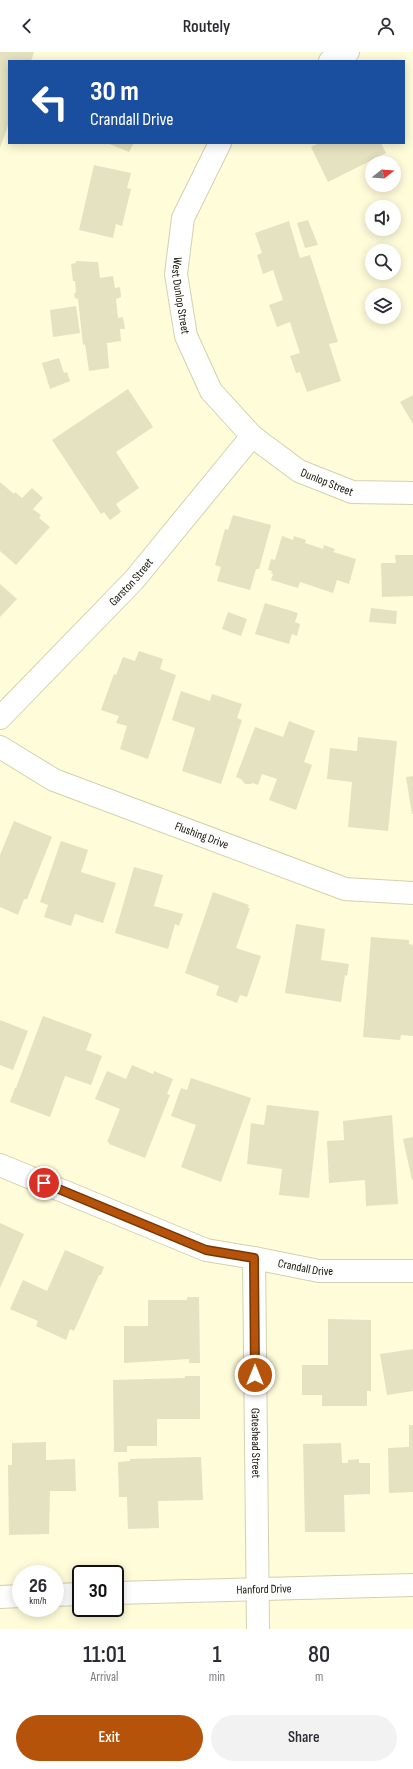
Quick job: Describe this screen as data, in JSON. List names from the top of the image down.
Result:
{
  "streets": {
    "street": [
      "West Dunlop Street",
      "Dunlop Street",
      "Garston Street",
      "Flushing Drive",
      "Crandall Drive",
      "Gateshead Street",
      "Hanford Drive"
    ]
  },
  "crossings": [
    ["West Dunlop Street", "Dunlop Street"],
    ["West Dunlop Street", "Garston Street"],
    ["Dunlop Street", "Garston Street"],
    ["Crandall Drive", "Gateshead Street"],
    ["Gateshead Street", "Hanford Drive"]
  ],
  "north": "right",
  "page": {
    "header": "Routely",
    "turn": ["30 m", "Crandall Drive"],
    "speed": "26 km/h",
    "limit": "30",
    "eta": [
      "11:01",
      "Arrival",
      "1",
      "min",
      "80",
      "m"
    ],
    "buttons": ["Exit", "Share"]
  }
}
